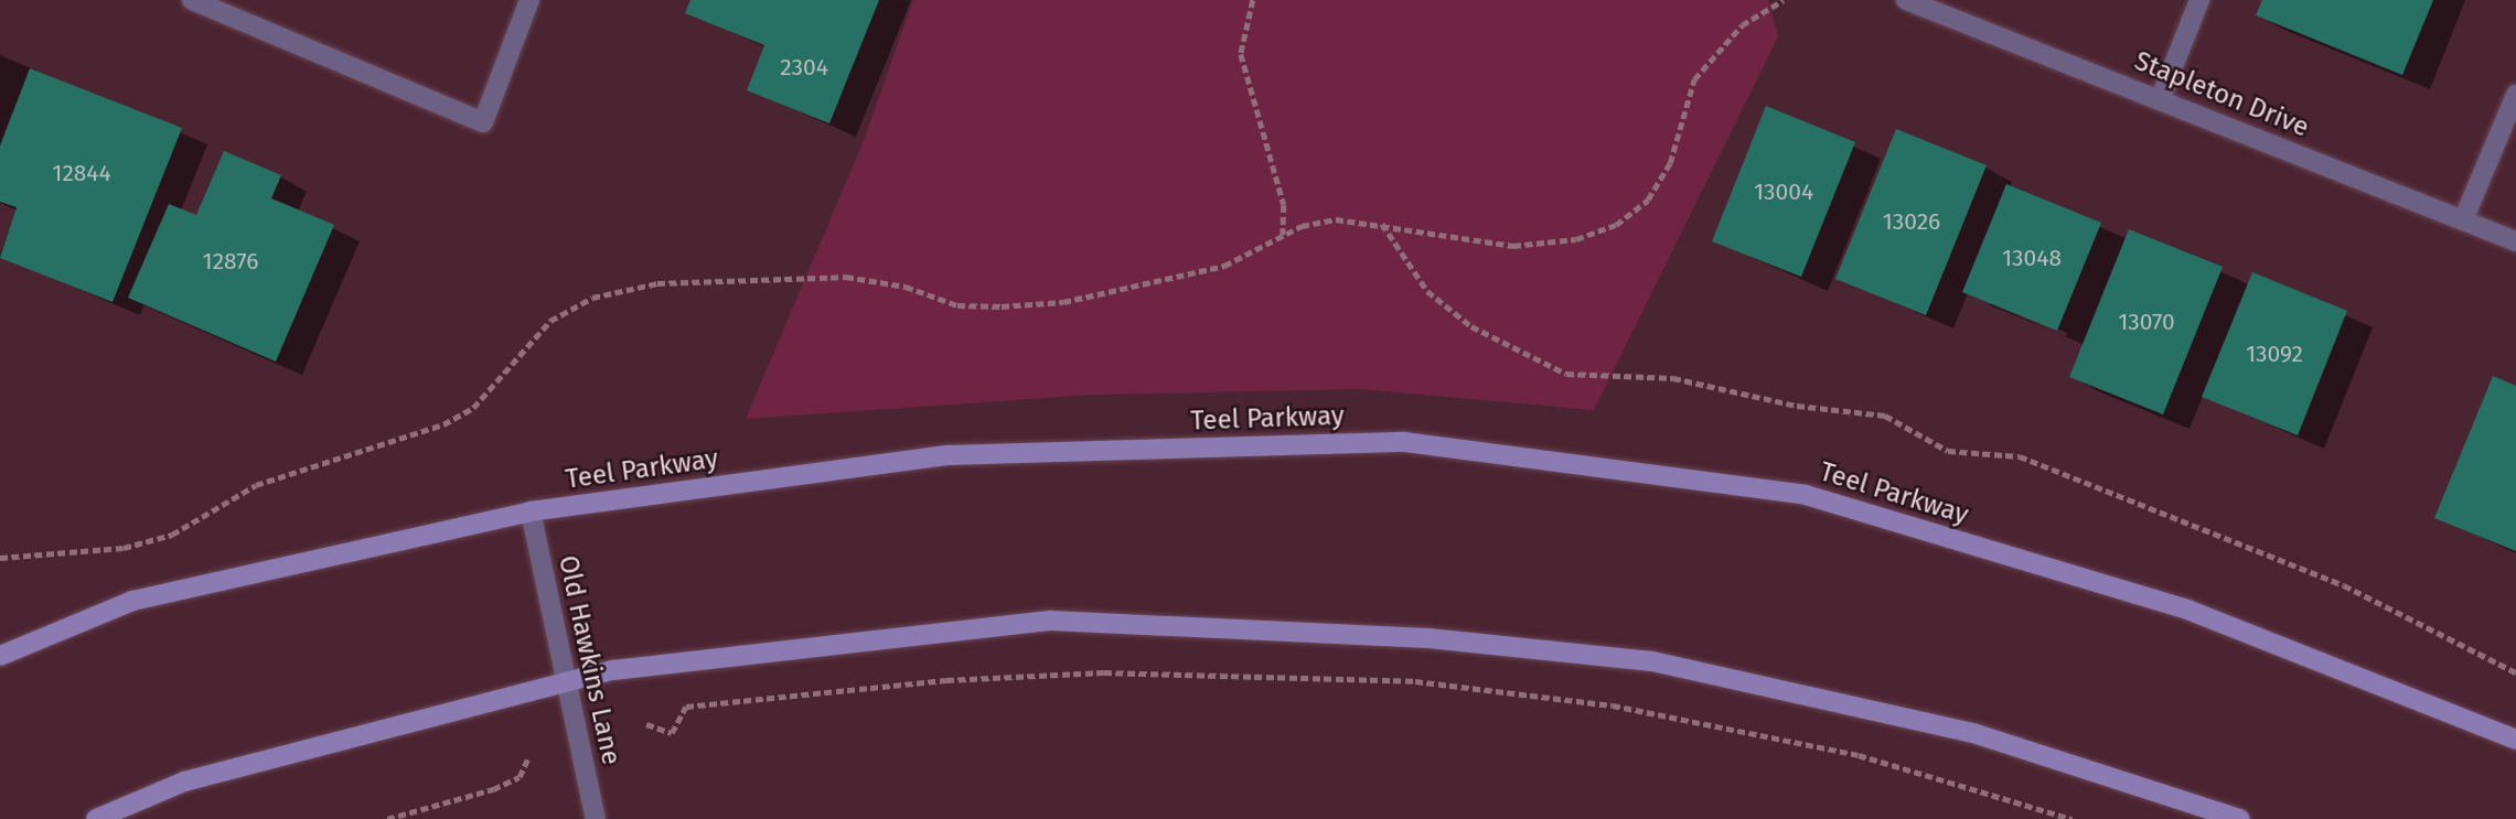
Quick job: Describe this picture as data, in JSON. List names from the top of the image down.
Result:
{
  "streets": {
    "main road": ["Teel Parkway"],
    "street": ["Stapleton Drive", "Old Hawkins Lane"]
  },
  "crossings": [
    ["Teel Parkway", "Old Hawkins Lane"]
  ],
  "house_numbers": [
    "2304",
    "12844",
    "13004",
    "13026",
    "13048",
    "12876",
    "13070",
    "13092"
  ]
}
